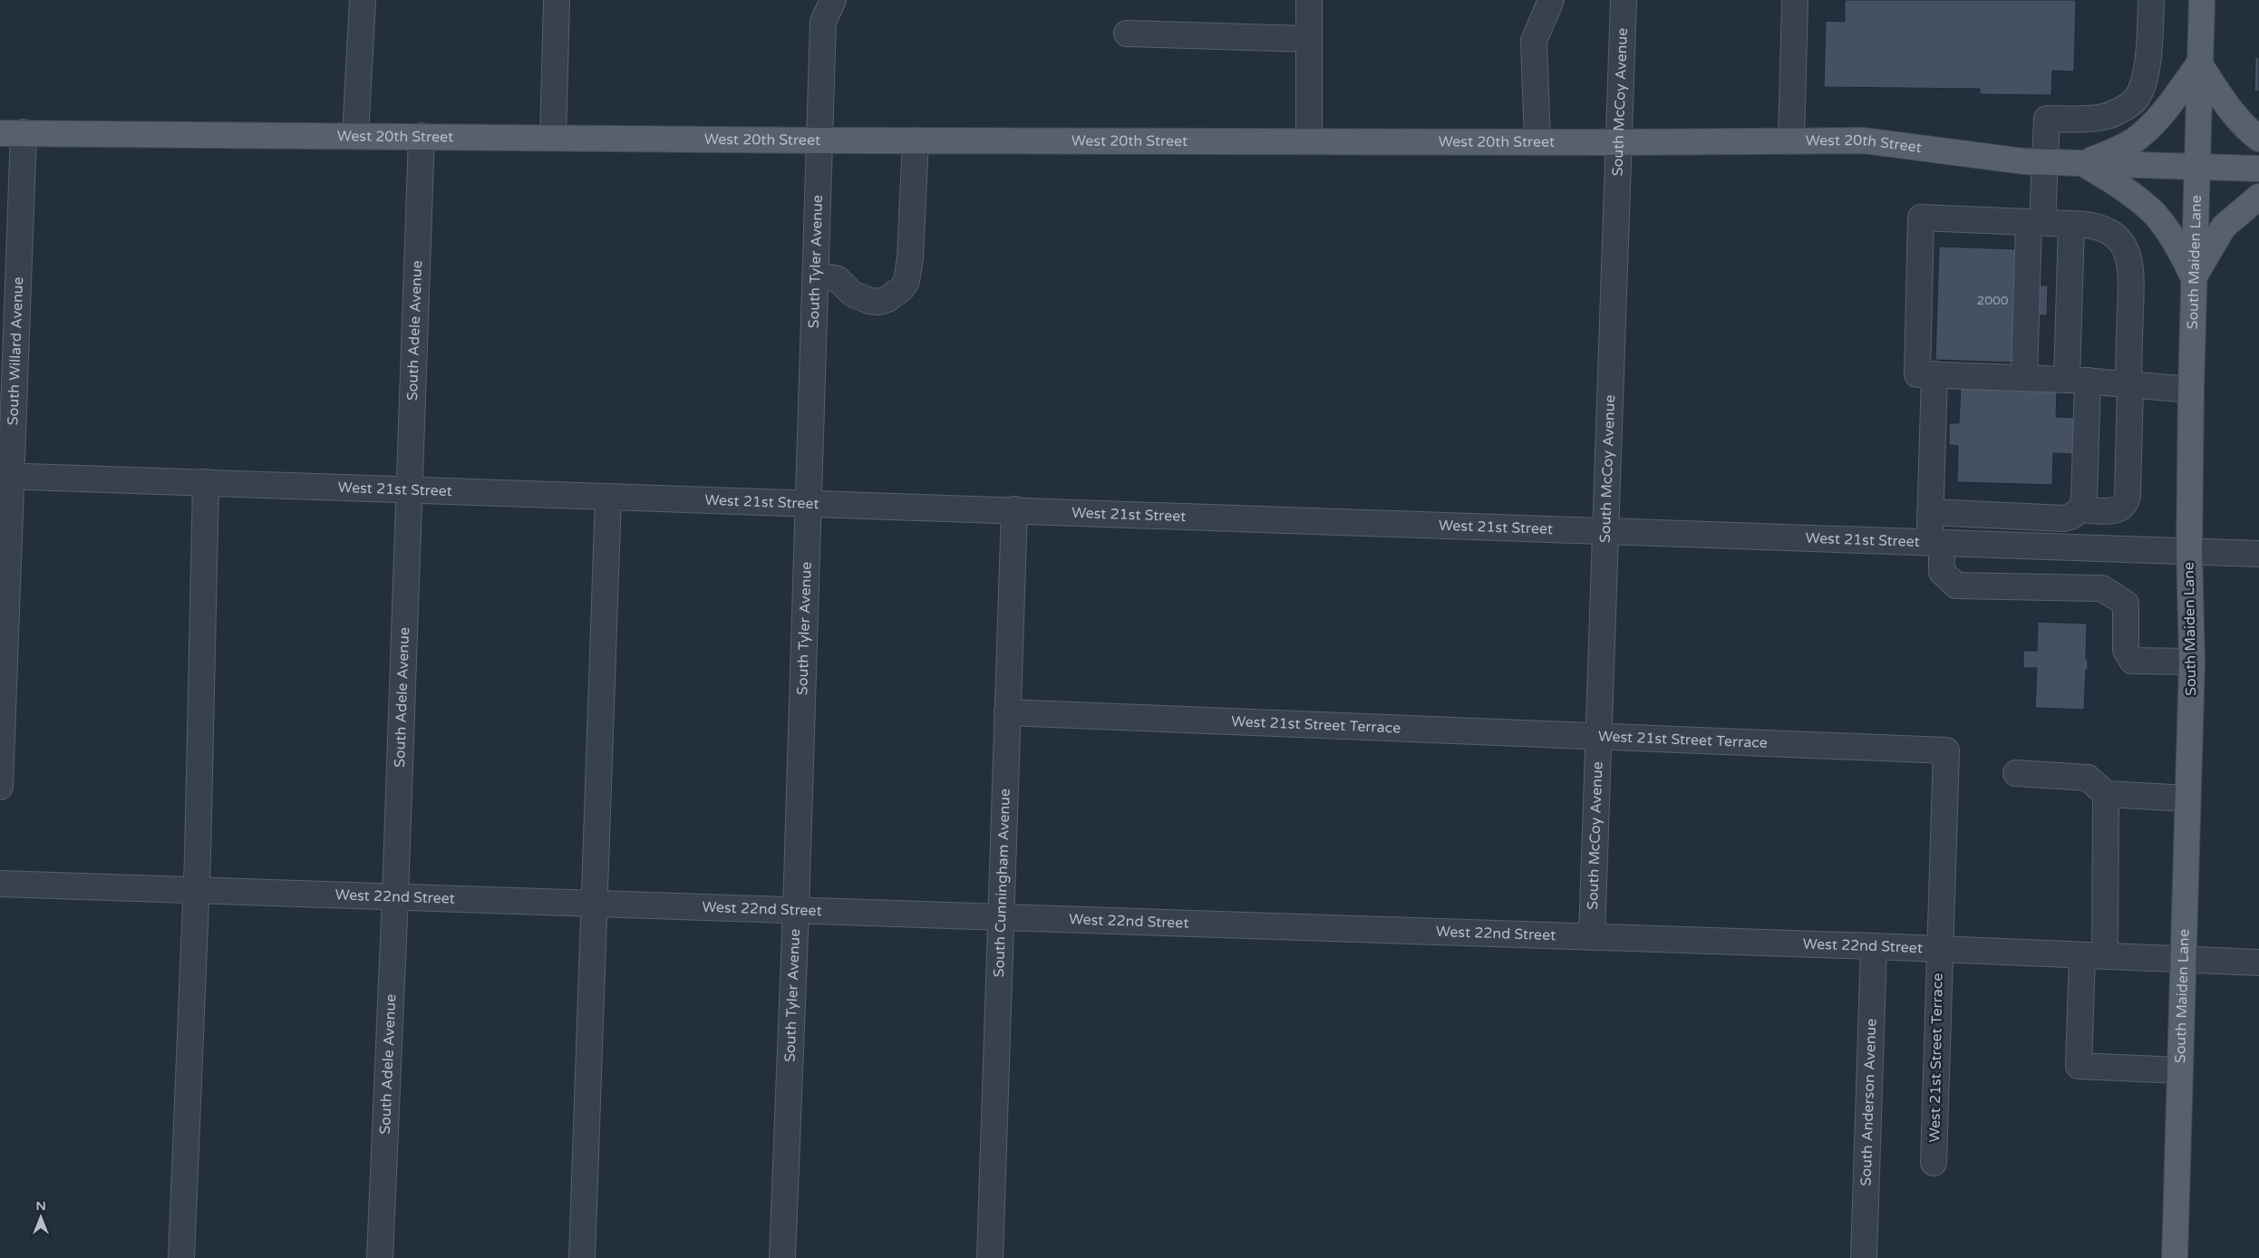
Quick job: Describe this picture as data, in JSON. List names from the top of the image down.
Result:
{
  "streets": {
    "main road": ["West 20th Street", "South Maiden Lane"],
    "street": [
      "South McCoy Avenue",
      "South Tyler Avenue",
      "South Adele Avenue",
      "South Willard Avenue",
      "West 21st Street",
      "West 21st Street Terrace",
      "South Cunningham Avenue",
      "West 22nd Street",
      "South Anderson Avenue"
    ]
  },
  "crossings": [
    ["South McCoy Avenue", "West 20th Street"],
    ["South McCoy Avenue", "West 21st Street"],
    ["South McCoy Avenue", "West 21st Street Terrace"],
    ["South McCoy Avenue", "West 22nd Street"],
    ["West 20th Street", "South Tyler Avenue"],
    ["West 20th Street", "South Maiden Lane"],
    ["West 20th Street", "South Adele Avenue"],
    ["West 20th Street", "South Willard Avenue"],
    ["South Tyler Avenue", "West 21st Street"],
    ["South Tyler Avenue", "West 22nd Street"],
    ["South Maiden Lane", "West 21st Street"],
    ["South Maiden Lane", "West 22nd Street"],
    ["South Adele Avenue", "West 21st Street"],
    ["South Adele Avenue", "West 22nd Street"],
    ["South Willard Avenue", "West 21st Street"],
    ["West 21st Street", "South Cunningham Avenue"],
    ["West 21st Street Terrace", "South Cunningham Avenue"],
    ["West 21st Street Terrace", "West 22nd Street"],
    ["South Cunningham Avenue", "West 22nd Street"],
    ["West 22nd Street", "South Anderson Avenue"]
  ],
  "house_numbers": ["2000"],
  "north": "top"
}
